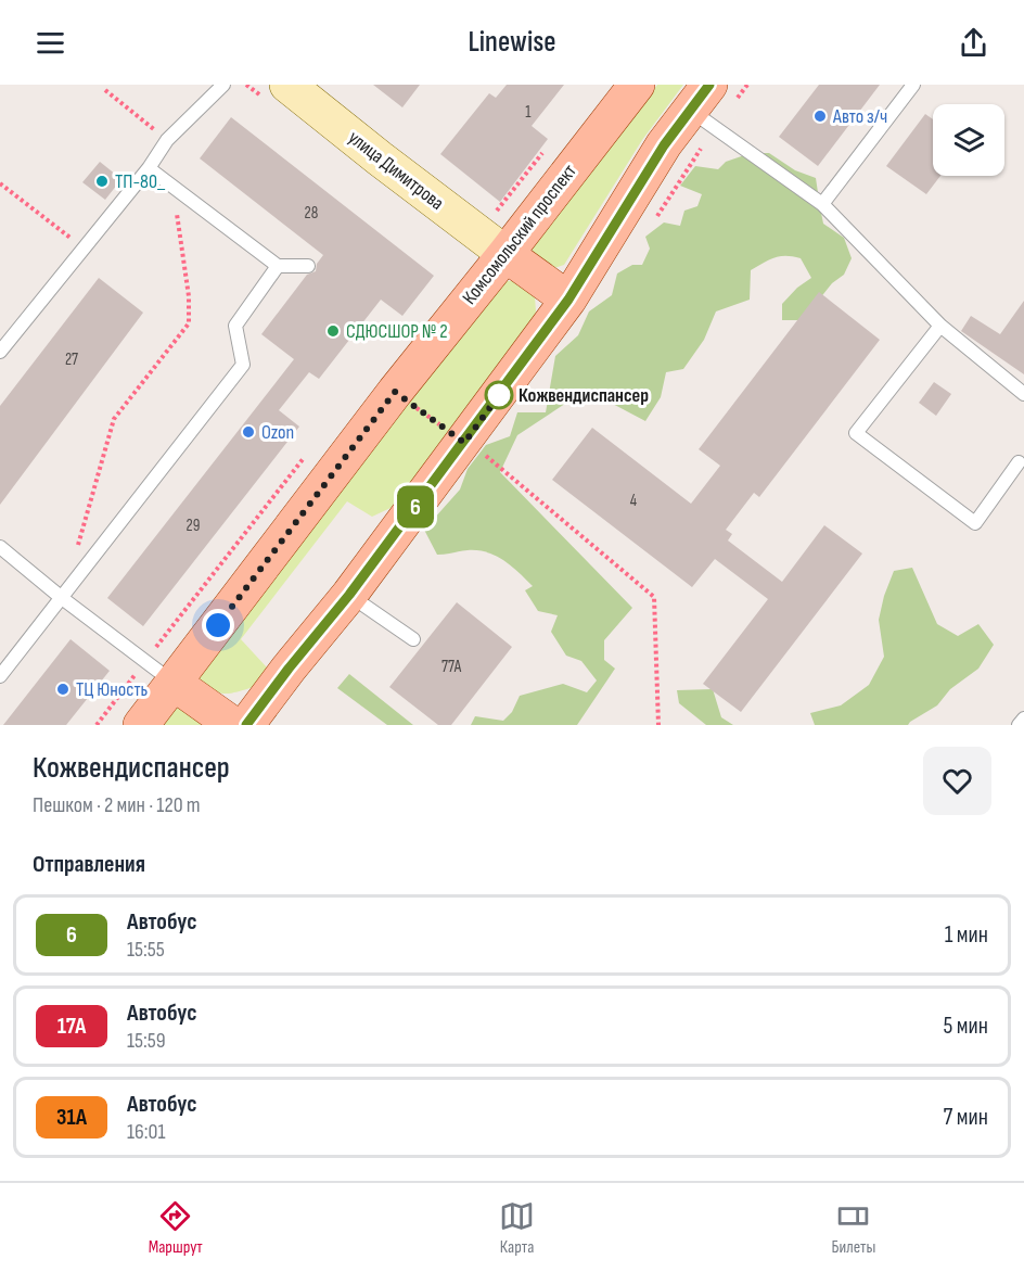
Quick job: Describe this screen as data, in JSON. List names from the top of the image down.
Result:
{
  "streets": {
    "main road": ["улица Димитрова", "Комсомольский проспект"]
  },
  "crossings": [
    ["улица Димитрова", "Комсомольский проспект"]
  ],
  "places": [
    "Авто з/ч",
    "ТП-80_",
    "СДЮСШОР № 2",
    "Кожвендиспансер",
    "Ozon",
    "ТЦ Юность"
  ],
  "lines": ["bus line 6"],
  "house_numbers": [
    "1",
    "28",
    "27",
    "4",
    "29",
    "77А"
  ],
  "page": {
    "header": "Linewise",
    "on_map": "6",
    "heading": [
      ["Кожвендиспансер", "Пешком · 2 мин · 120 m"],
      "Отправления"
    ],
    "list": [
      {
        "mark": "6",
        "name": "Автобус",
        "note": "15:55",
        "value": "1 мин"
      },
      {
        "mark": "17А",
        "name": "Автобус",
        "note": "15:59",
        "value": "5 мин"
      },
      {
        "mark": "31А",
        "name": "Автобус",
        "note": "16:01",
        "value": "7 мин"
      }
    ],
    "tabs": ["Маршрут", "Карта", "Билеты"]
  }
}
